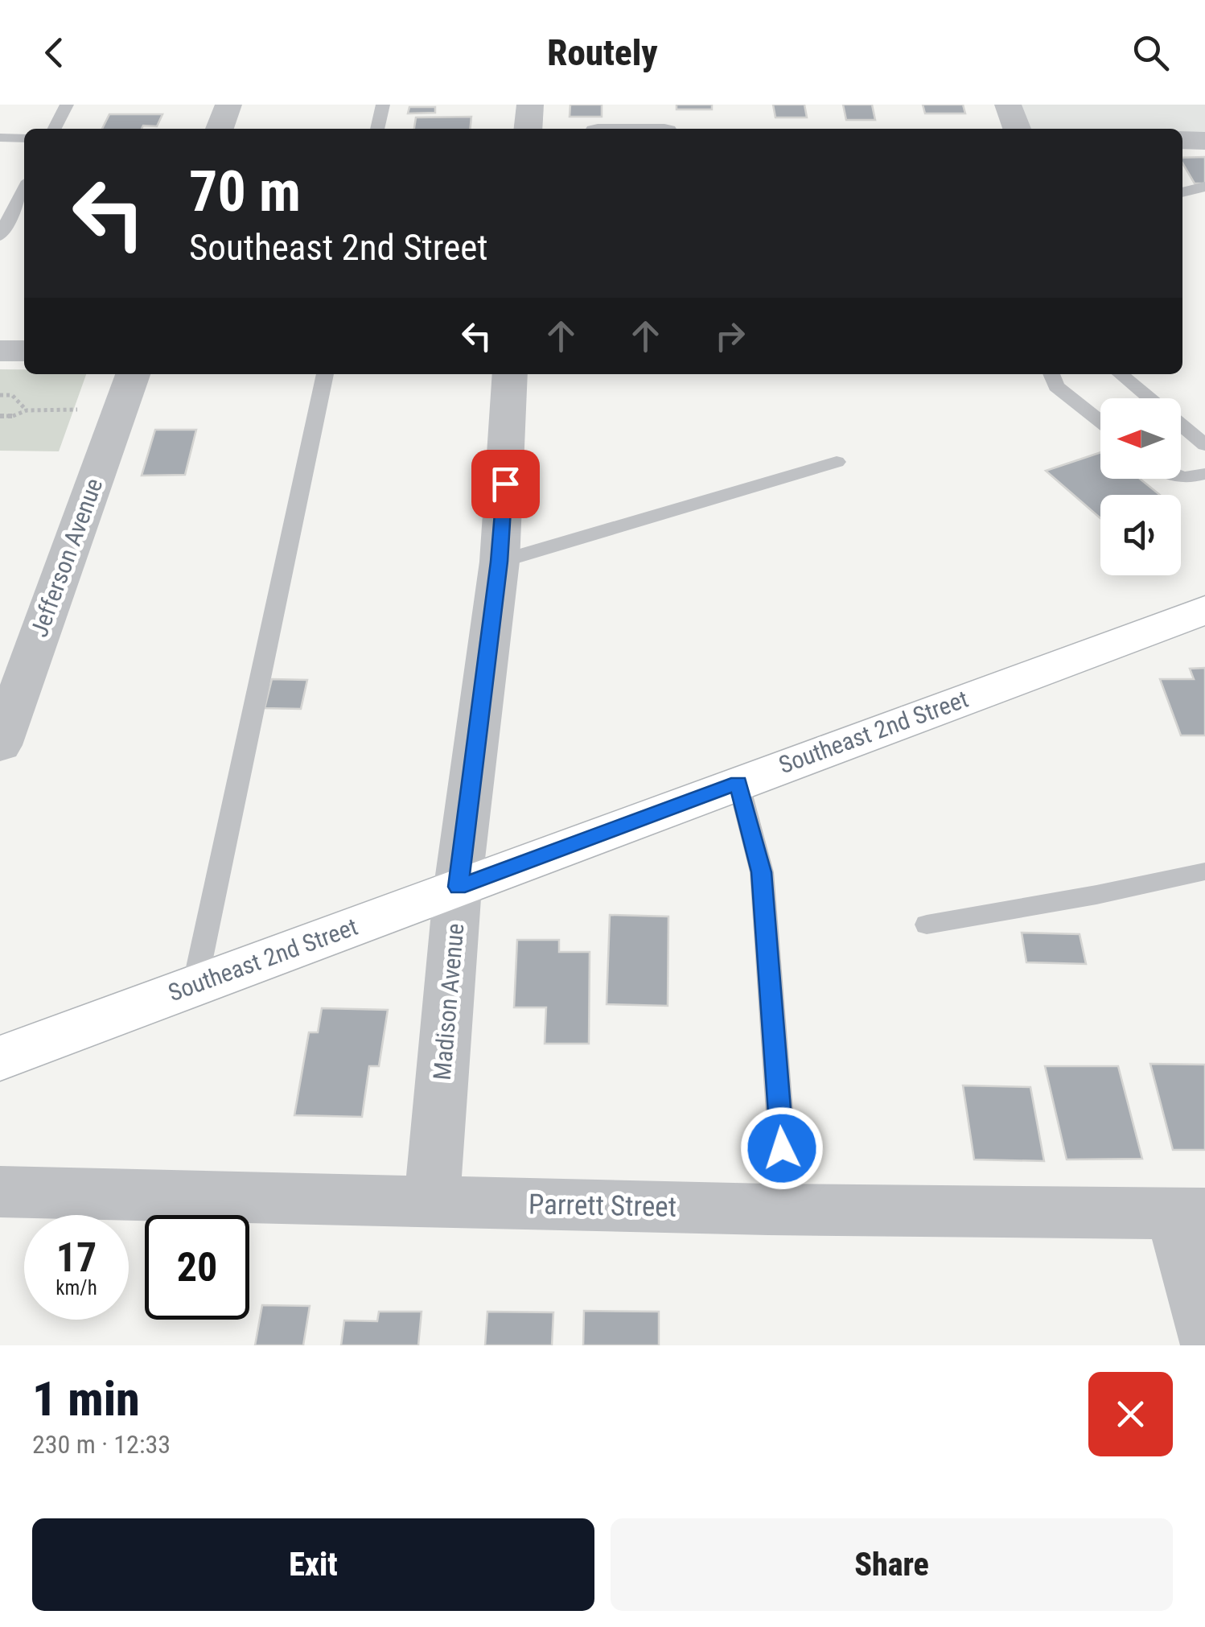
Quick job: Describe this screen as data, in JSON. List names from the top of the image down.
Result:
{
  "streets": {
    "street": [
      "Jefferson Avenue",
      "Southeast 2nd Street",
      "Madison Avenue",
      "Parrett Street"
    ]
  },
  "crossings": [
    ["Southeast 2nd Street", "Madison Avenue"],
    ["Madison Avenue", "Parrett Street"]
  ],
  "north": "left",
  "page": {
    "header": "Routely",
    "turn": ["70 m", "Southeast 2nd Street"],
    "speed": "17 km/h",
    "limit": "20",
    "heading": ["1 min", "230 m · 12:33"],
    "buttons": ["Exit", "Share"]
  }
}
